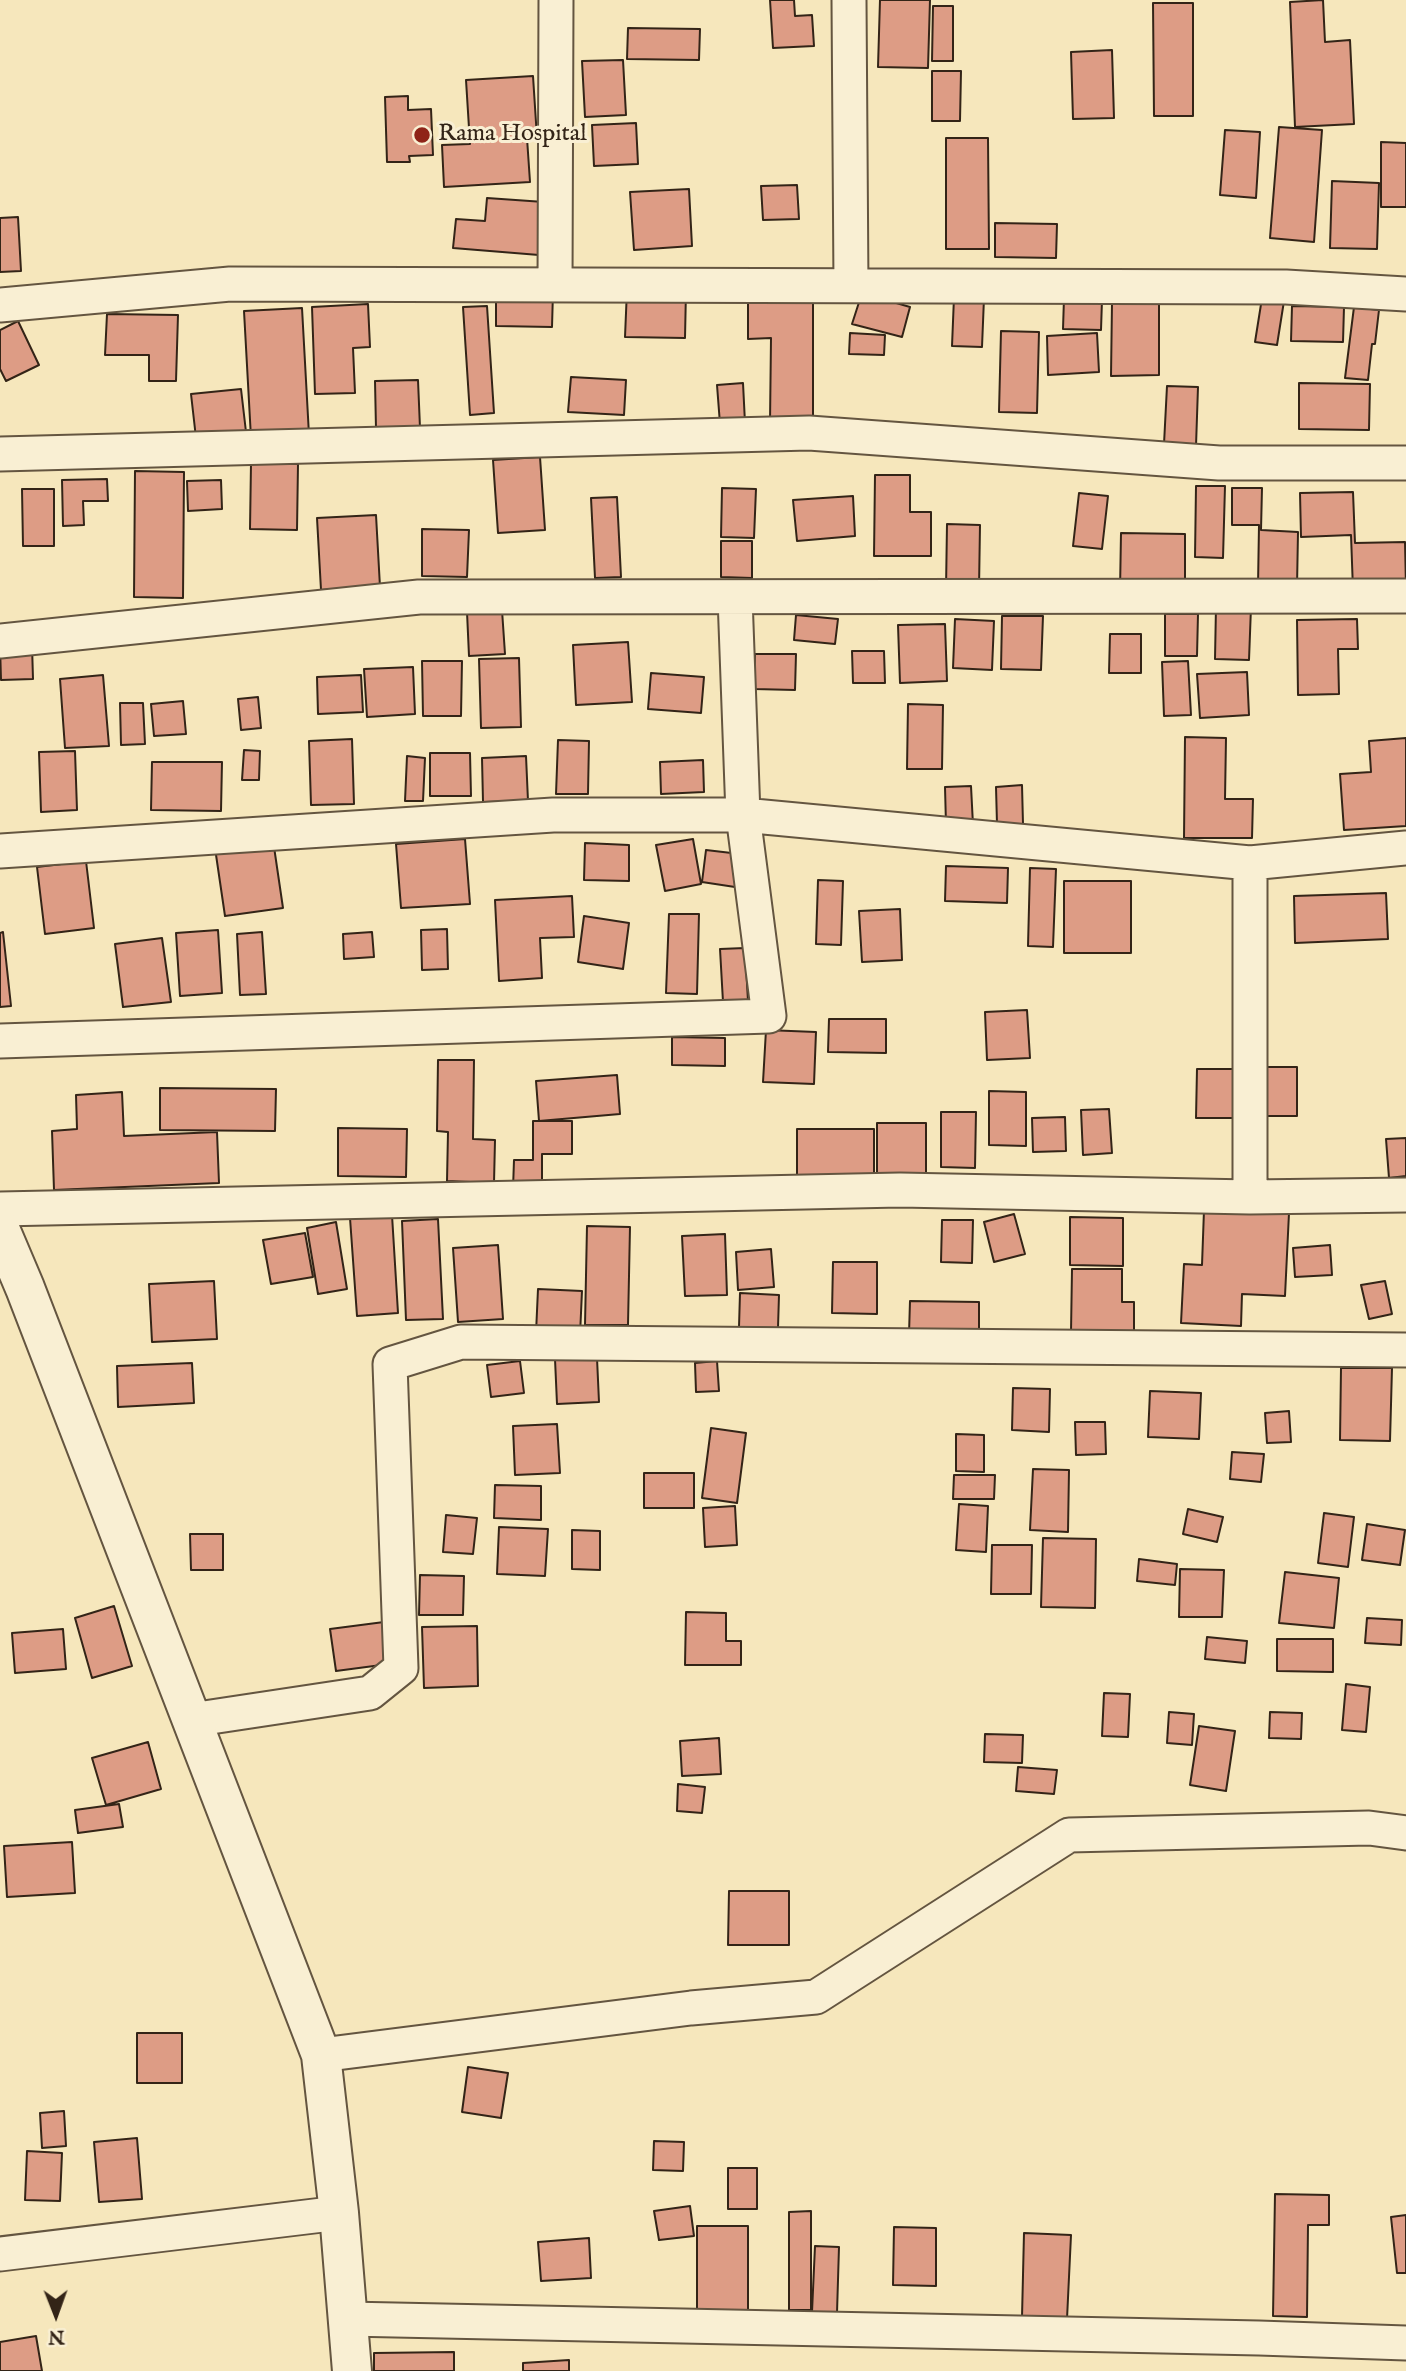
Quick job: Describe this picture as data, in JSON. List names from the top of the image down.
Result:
{
  "places": ["Rama Hospital"],
  "north": "bottom"
}
